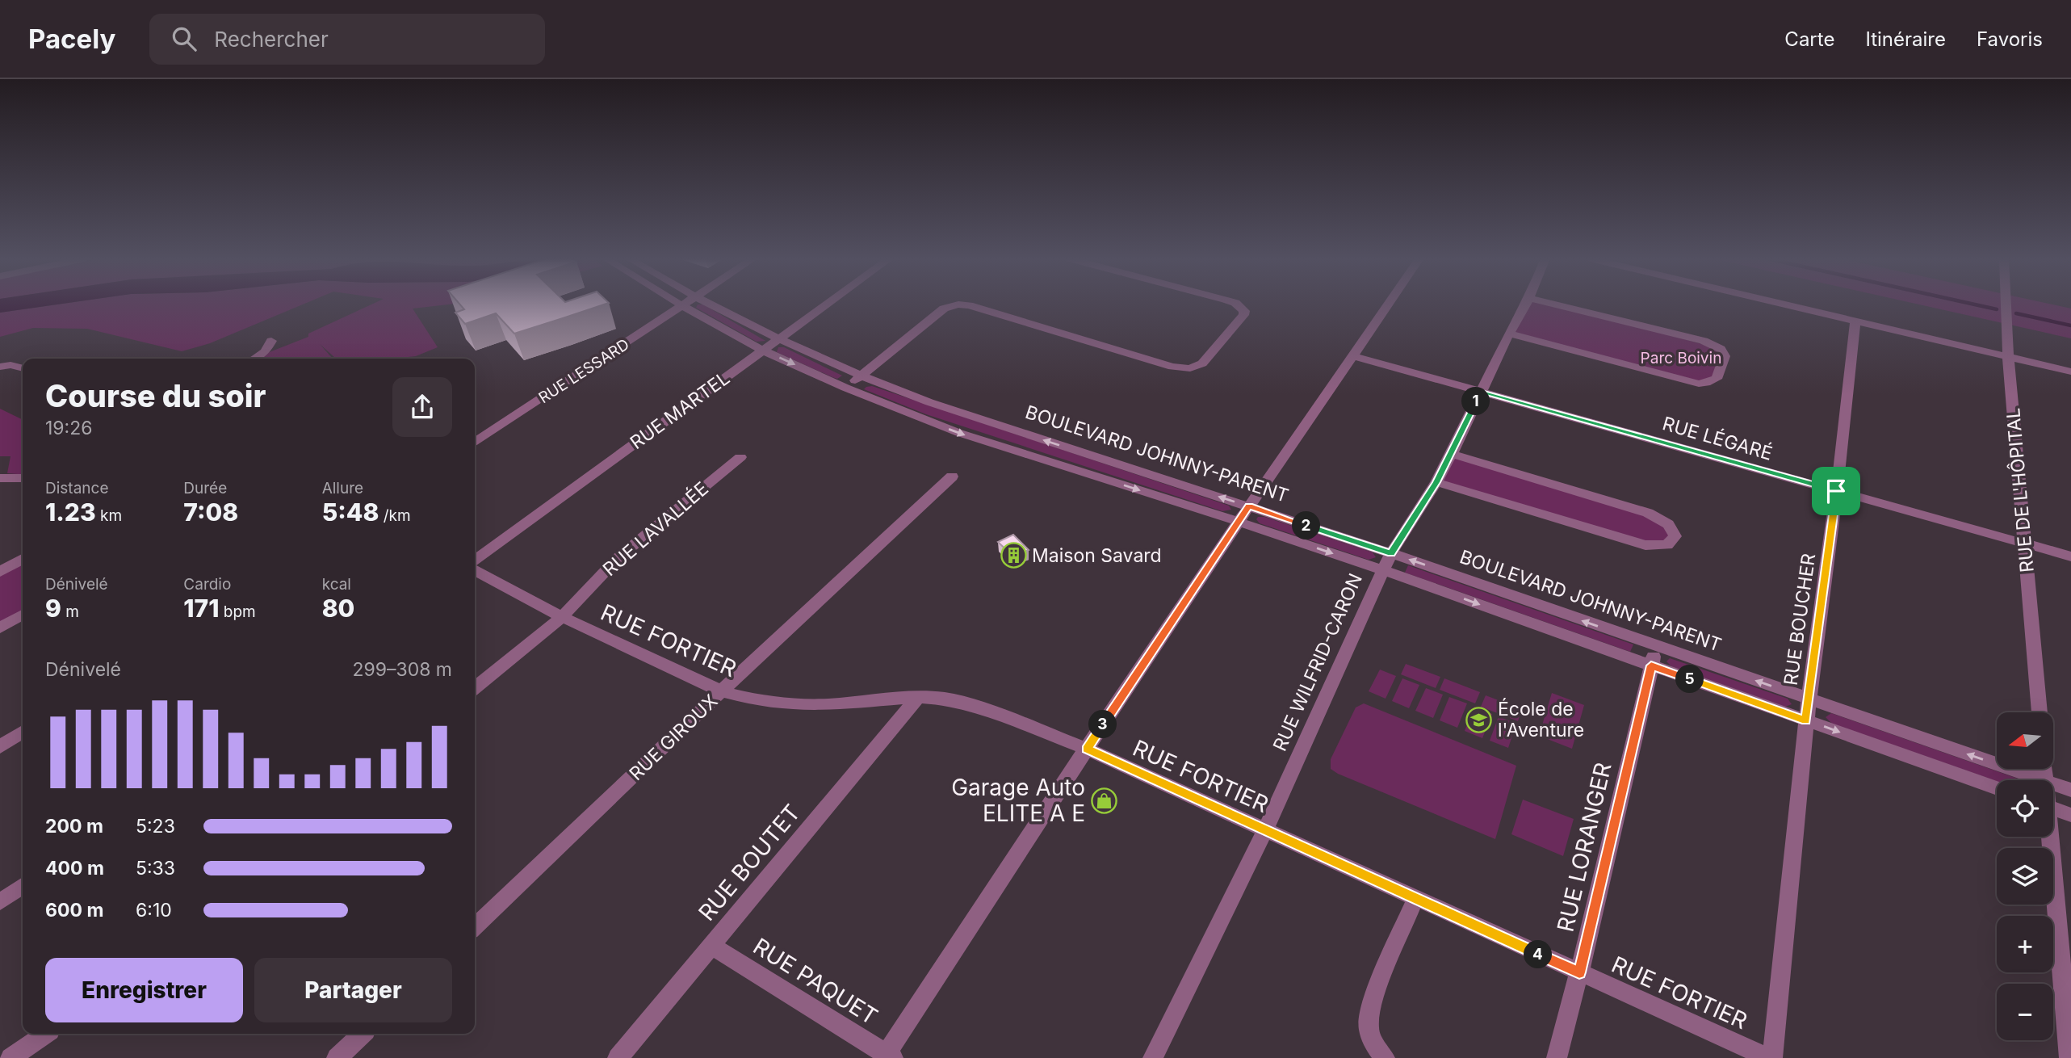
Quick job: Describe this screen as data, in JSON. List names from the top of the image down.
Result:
{
  "streets": {
    "street": [
      "RUE LESSARD",
      "RUE MARTEL",
      "RUE LÉGARÉ",
      "BOULEVARD JOHNNY-PARENT",
      "RUE DE L'HÔPITAL",
      "RUE LAVALLÉE",
      "RUE BOUCHER",
      "RUE FORTIER",
      "RUE WILFRID-CARON",
      "RUE GIROUX",
      "RUE LORANGER",
      "RUE BOUTET",
      "RUE PAQUET"
    ]
  },
  "crossings": [
    ["RUE LESSARD", "BOULEVARD JOHNNY-PARENT"],
    ["RUE MARTEL", "BOULEVARD JOHNNY-PARENT"],
    ["RUE LÉGARÉ", "RUE DE L'HÔPITAL"],
    ["RUE LÉGARÉ", "RUE BOUCHER"],
    ["RUE LÉGARÉ", "RUE WILFRID-CARON"],
    ["BOULEVARD JOHNNY-PARENT", "RUE BOUCHER"],
    ["BOULEVARD JOHNNY-PARENT", "RUE WILFRID-CARON"],
    ["BOULEVARD JOHNNY-PARENT", "RUE LORANGER"],
    ["RUE LAVALLÉE", "RUE FORTIER"],
    ["RUE BOUCHER", "RUE FORTIER"],
    ["RUE FORTIER", "RUE WILFRID-CARON"],
    ["RUE FORTIER", "RUE GIROUX"],
    ["RUE FORTIER", "RUE LORANGER"],
    ["RUE FORTIER", "RUE BOUTET"],
    ["RUE BOUTET", "RUE PAQUET"]
  ],
  "parks": ["Parc Boivin"],
  "places": {
    "building": ["Maison Savard"],
    "school or university": ["École de l'Aventure"],
    "shop": ["Garage Auto ELITE A E"]
  },
  "north": "left",
  "page": {
    "header": "Pacely",
    "search": "Rechercher",
    "nav": ["Carte", "Itinéraire", "Favoris"],
    "heading": ["Course du soir", "19:26"],
    "pins": [
      "1",
      "2",
      "5",
      "3",
      "4"
    ],
    "stats": [
      ["Distance", "1.23 km"],
      ["Durée", "7:08"],
      ["Allure", "5:48 /km"],
      ["Dénivelé", "9 m"],
      ["Cardio", "171 bpm"],
      ["kcal", "80"]
    ],
    "chart": ["Dénivelé", "299–308 m"],
    "map_buttons": ["+", "−"],
    "list": [
      {
        "name": "200 m",
        "note": "5:23"
      },
      {
        "name": "400 m",
        "note": "5:33"
      },
      {
        "name": "600 m",
        "note": "6:10"
      }
    ],
    "buttons": ["Enregistrer", "Partager"]
  }
}
